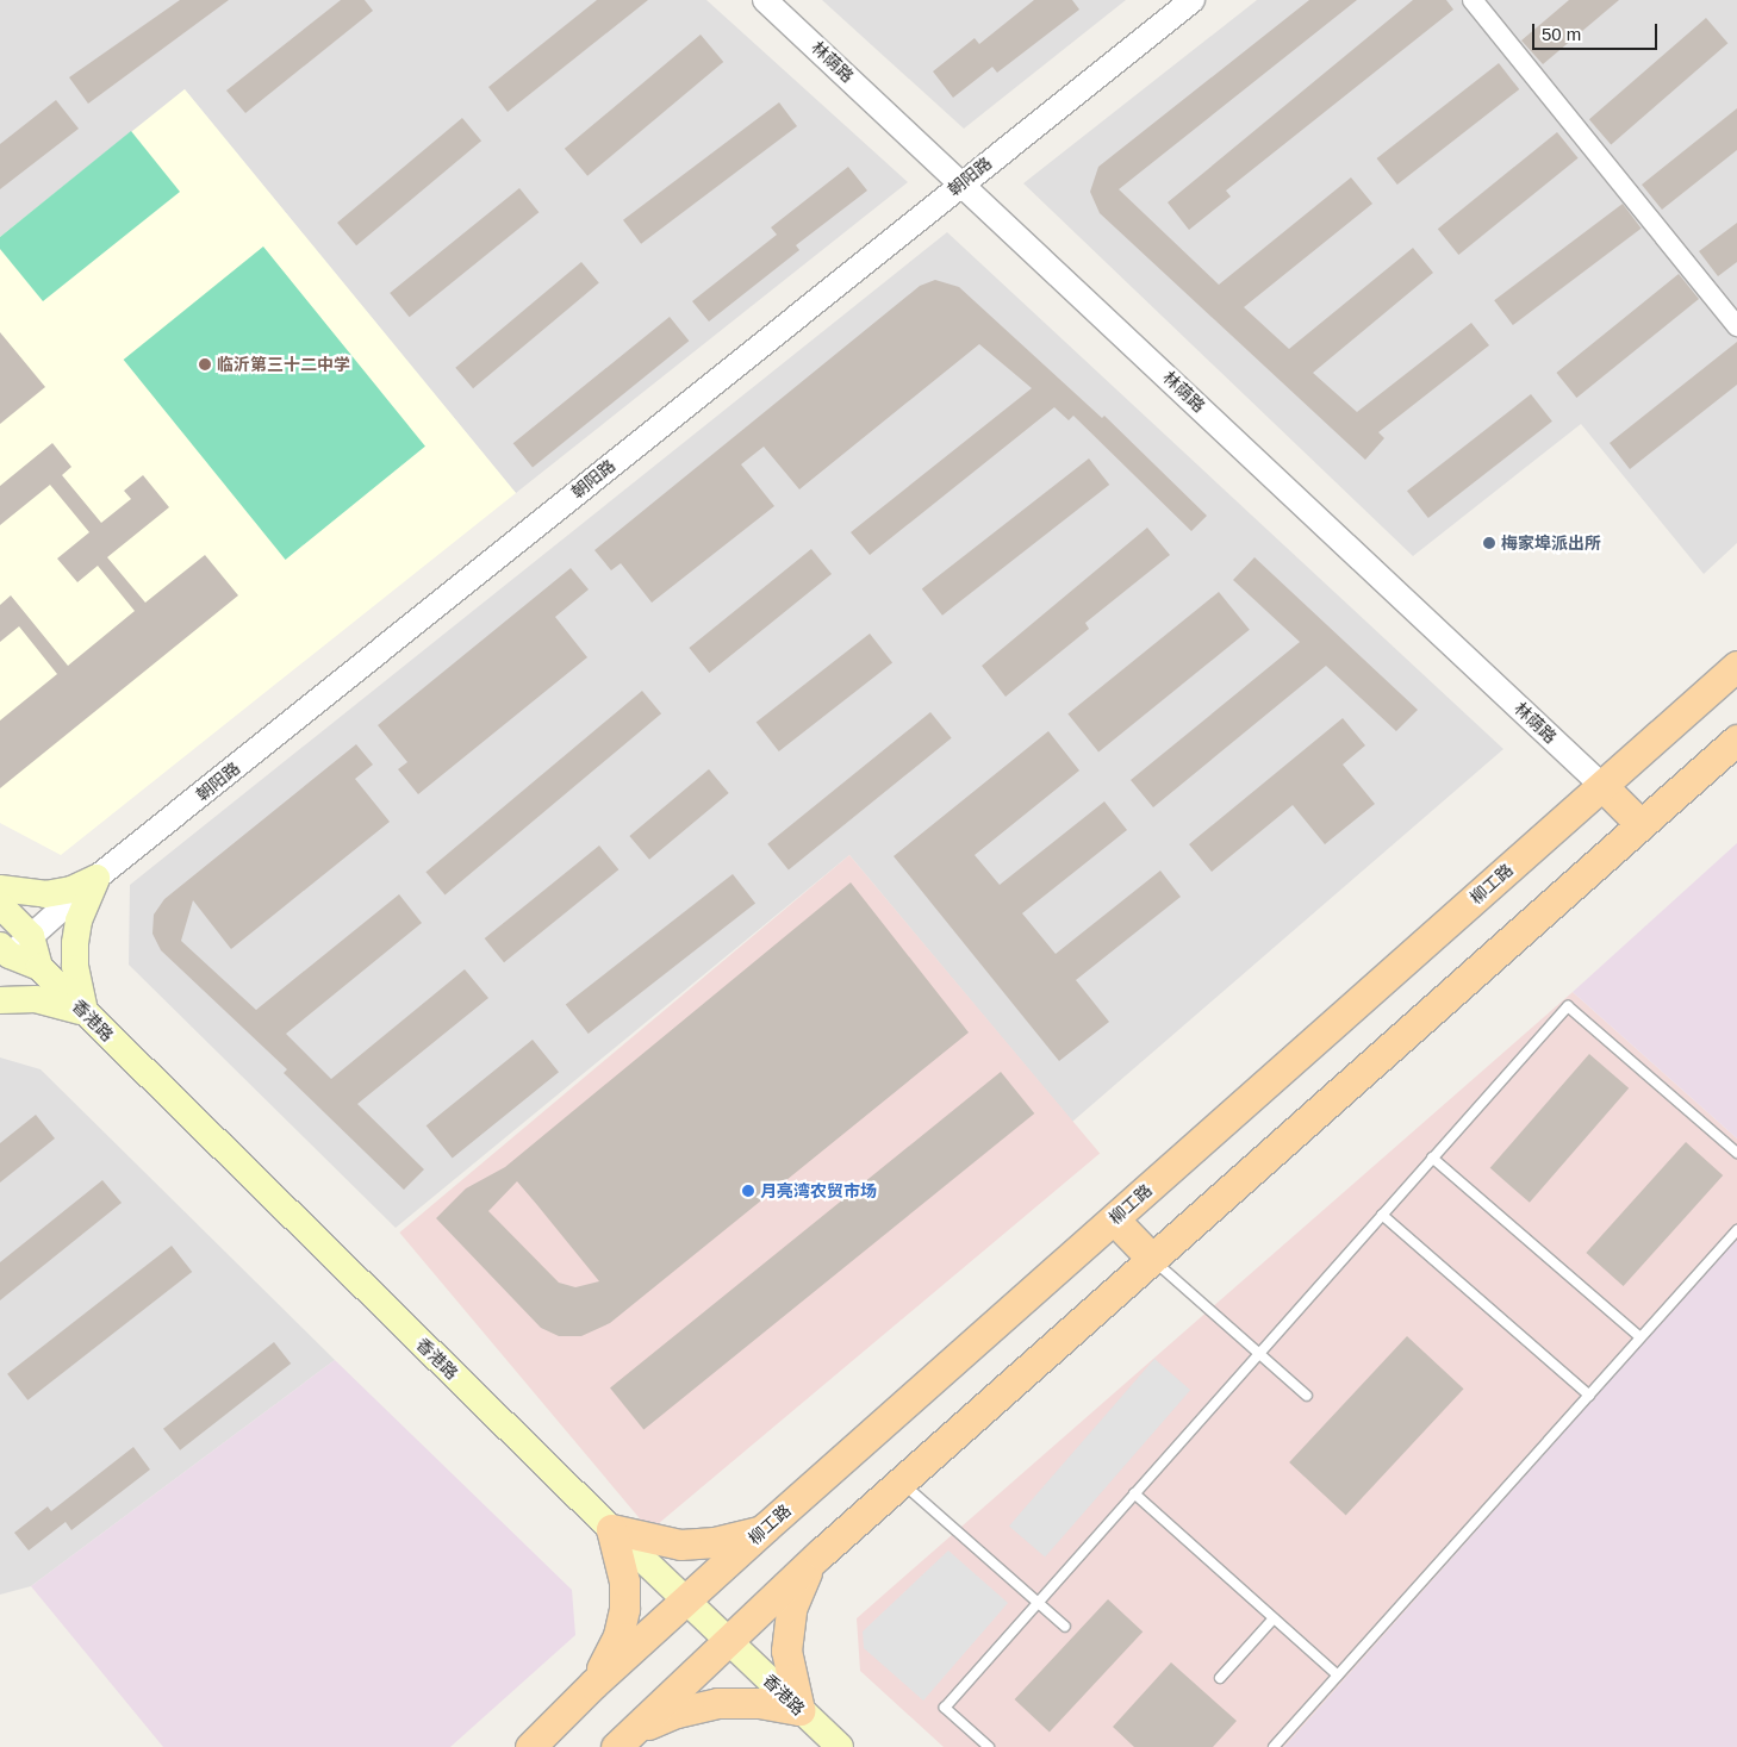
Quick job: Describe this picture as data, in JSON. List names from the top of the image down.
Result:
{
  "streets": {
    "main road": ["柳工路", "香港路"],
    "street": ["林荫路", "朝阳路"]
  },
  "crossings": [
    ["林荫路", "朝阳路"],
    ["林荫路", "柳工路"],
    ["朝阳路", "香港路"],
    ["柳工路", "香港路"]
  ],
  "places": ["临沂第三十二中学", "梅家埠派出所", "月亮湾农贸市场"],
  "scale_bar": "50 m"
}
